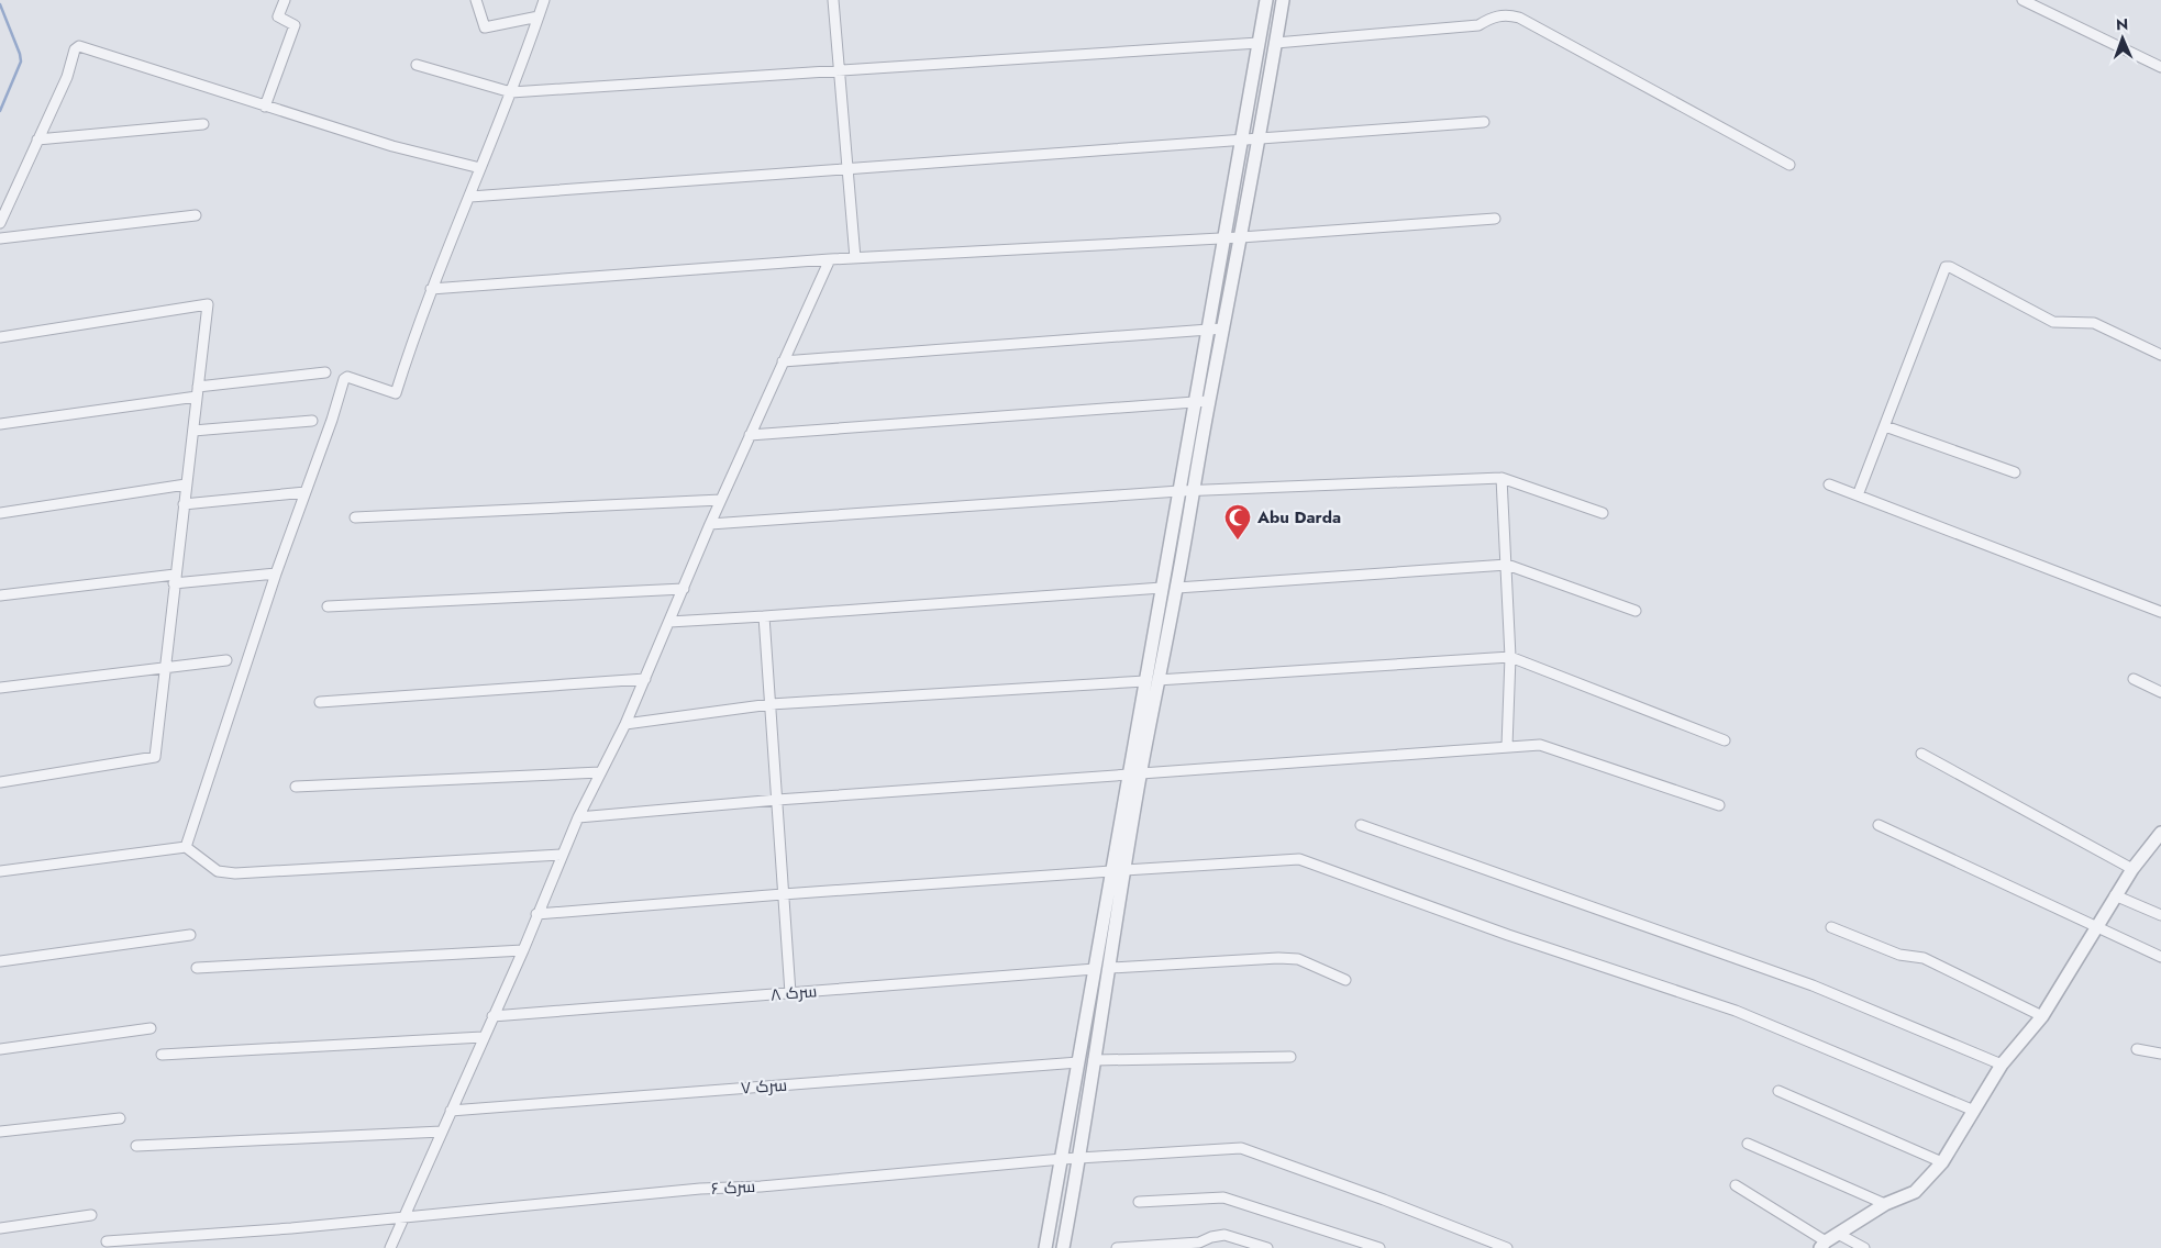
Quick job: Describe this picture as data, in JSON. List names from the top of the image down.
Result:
{
  "streets": {
    "street": ["سرک ۸", "سرک ۷", "سرک ۶"]
  },
  "places": {
    "mosque": ["Abu Darda"]
  },
  "north": "top"
}
